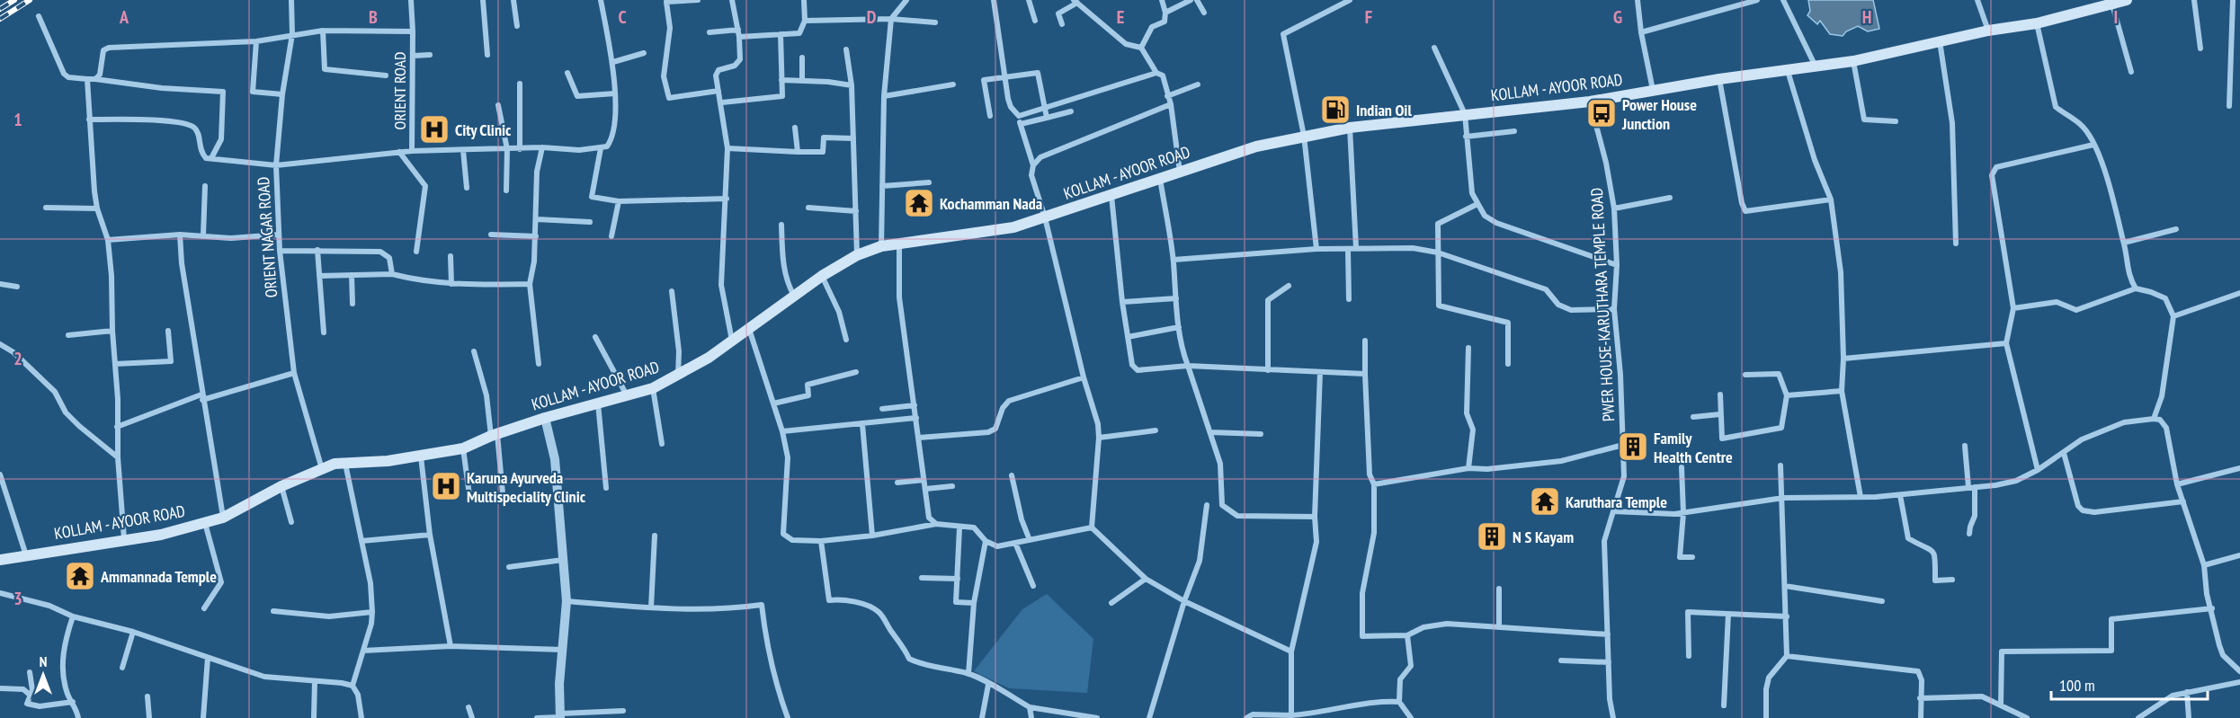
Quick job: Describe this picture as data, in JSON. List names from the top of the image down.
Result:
{
  "streets": {
    "main road": ["KOLLAM - AYOOR ROAD"],
    "street": ["ORIENT ROAD", "ORIENT NAGAR ROAD", "PWER HOUSE-KARUTHARA TEMPLE ROAD"]
  },
  "crossings": [
    ["KOLLAM - AYOOR ROAD", "ORIENT NAGAR ROAD"],
    ["KOLLAM - AYOOR ROAD", "PWER HOUSE-KARUTHARA TEMPLE ROAD"]
  ],
  "places": {
    "fuel station": ["Indian Oil"],
    "bus stop": ["Power House Junction"],
    "hospital": ["City Clinic", "Karuna Ayurveda Multispeciality Clinic"],
    "temple": ["Kochamman Nada", "Karuthara Temple", "Ammannada Temple"],
    "building": ["Family Health Centre", "N S Kayam"]
  },
  "scale_bar": "100 m",
  "north": "top",
  "grid": {
    "columns": [
      "A",
      "B",
      "C",
      "D",
      "E",
      "F",
      "G",
      "H",
      "I"
    ],
    "rows": ["1", "2", "3"]
  }
}
